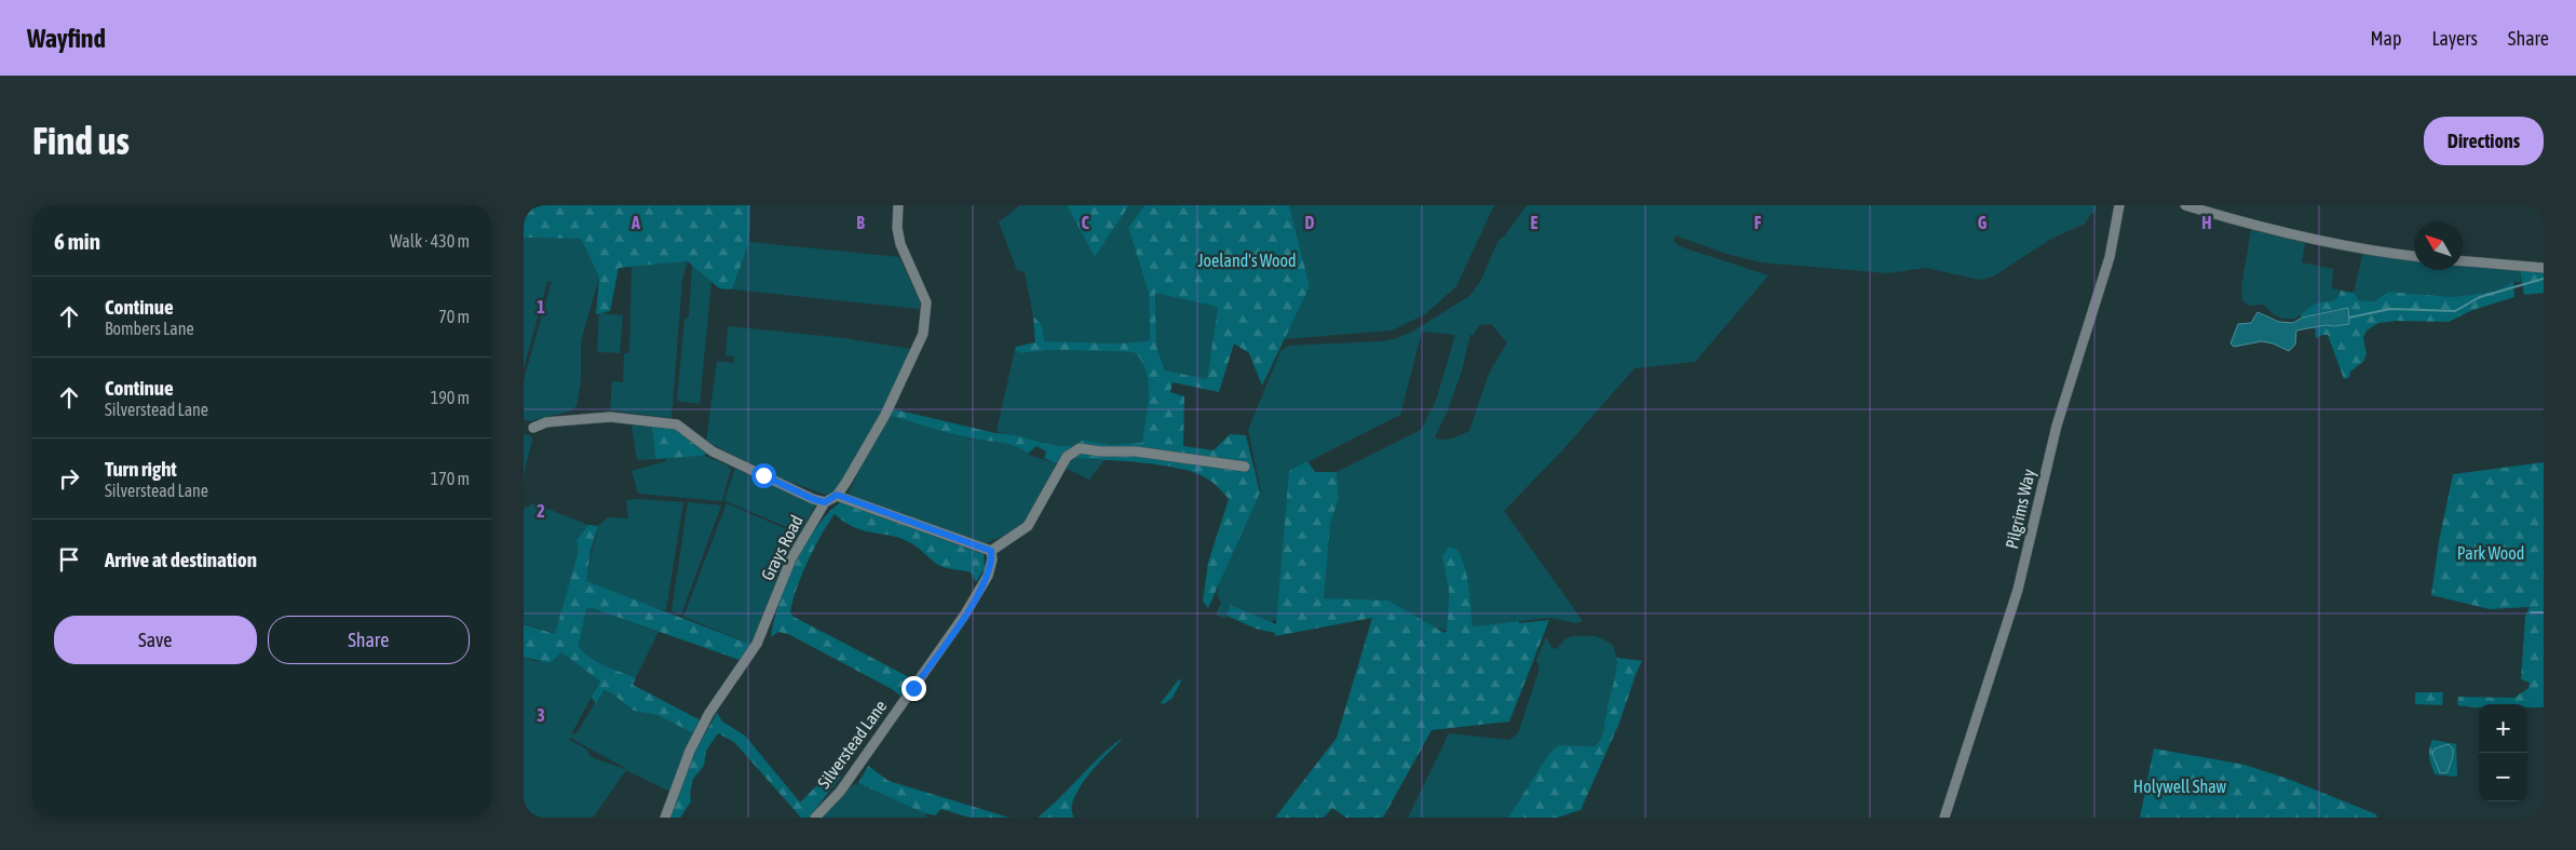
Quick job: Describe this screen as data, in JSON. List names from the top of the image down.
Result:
{
  "streets": {
    "street": ["Pilgrims Way", "Grays Road", "Silverstead Lane"]
  },
  "parks": ["Joeland's Wood", "Park Wood", "Holywell Shaw"],
  "north": "top left",
  "page": {
    "header": "Wayfind",
    "nav": ["Map", "Layers", "Share"],
    "buttons": [
      "Directions",
      ["Save", "Share"]
    ],
    "title": "Find us",
    "heading": ["6 min", "Walk · 430 m"],
    "list": [
      ["Continue", "Bombers Lane", "70 m"],
      ["Continue", "Silverstead Lane", "190 m"],
      ["Turn right", "Silverstead Lane", "170 m"],
      "Arrive at destination"
    ],
    "map_buttons": ["+", "−"]
  },
  "grid": {
    "columns": [
      "A",
      "B",
      "C",
      "D",
      "E",
      "F",
      "G",
      "H"
    ],
    "rows": ["1", "2", "3"]
  }
}
